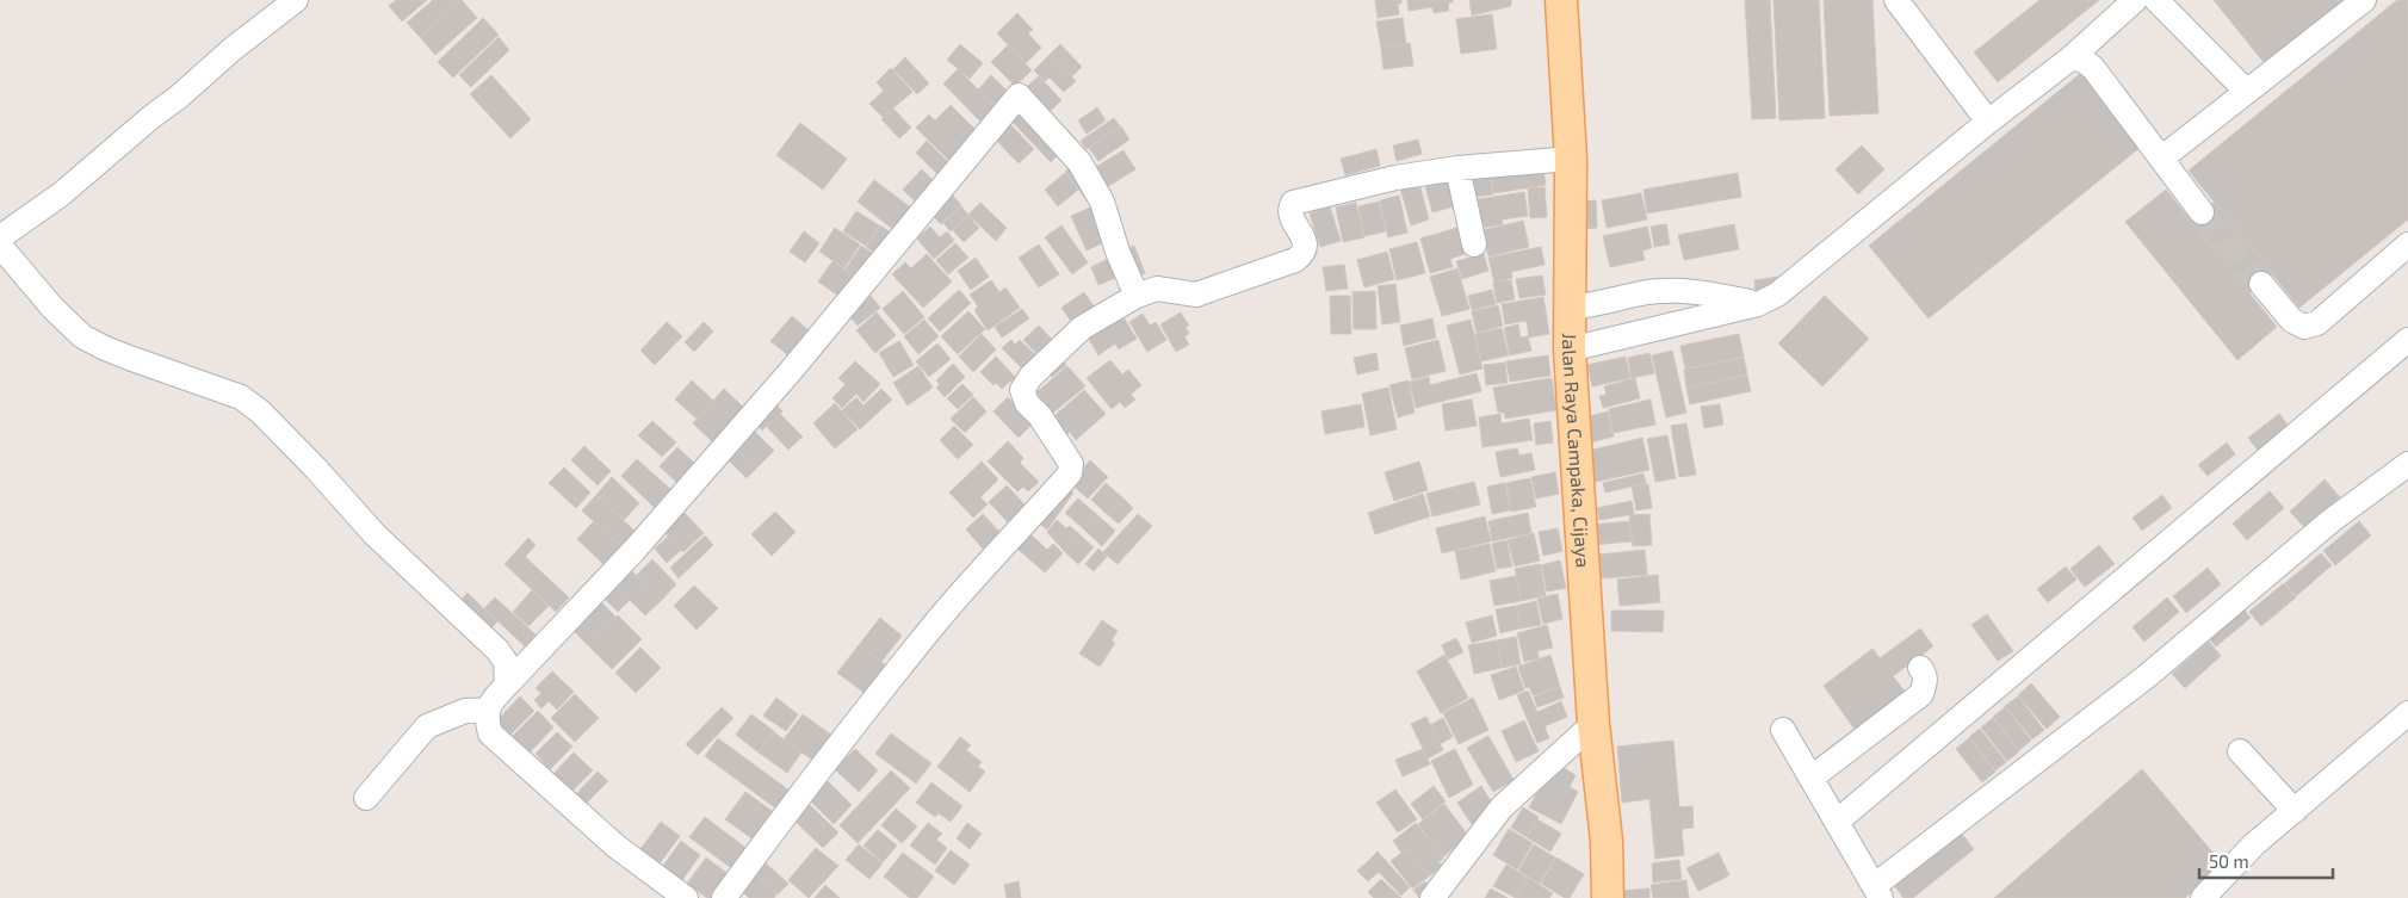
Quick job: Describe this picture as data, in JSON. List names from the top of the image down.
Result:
{
  "streets": {
    "main road": ["Jalan Raya Campaka, Cijaya"]
  },
  "scale_bar": "50 m"
}
